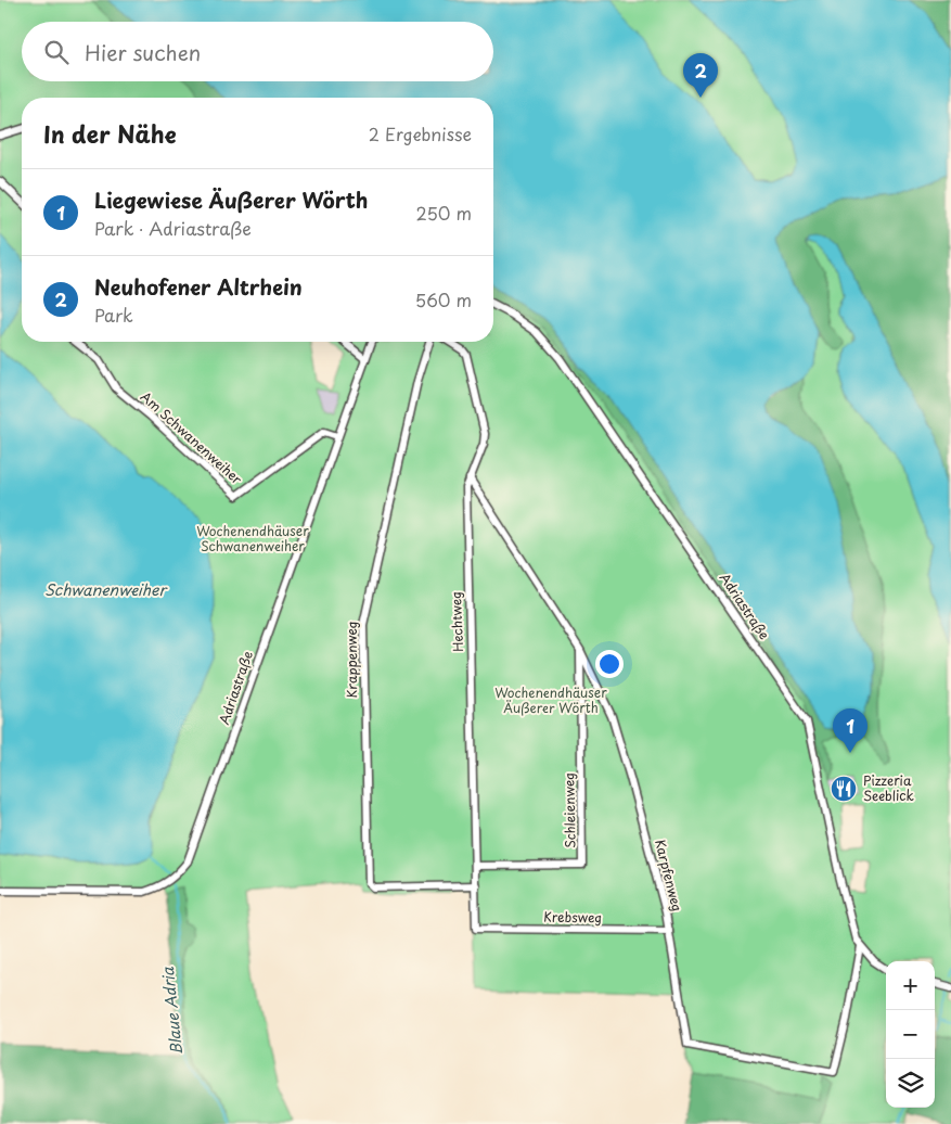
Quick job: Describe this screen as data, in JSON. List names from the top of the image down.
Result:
{
  "streets": {
    "street": [
      "Am Schwanenweiher",
      "Adriastraße",
      "Hechtweg",
      "Krappenweg",
      "Schleienweg",
      "Karpfenweg",
      "Krebsweg"
    ]
  },
  "crossings": [
    ["Am Schwanenweiher", "Adriastraße"],
    ["Adriastraße", "Karpfenweg"],
    ["Hechtweg", "Krappenweg"],
    ["Hechtweg", "Schleienweg"],
    ["Hechtweg", "Karpfenweg"],
    ["Hechtweg", "Krebsweg"],
    ["Schleienweg", "Karpfenweg"],
    ["Karpfenweg", "Krebsweg"]
  ],
  "water": ["Schwanenweiher", "Blaue Adria"],
  "parks": ["Wochenendhäuser Schwanenweiher", "Wochenendhäuser Äußerer Wörth"],
  "places": {
    "restaurant": ["Pizzeria Seeblick"]
  },
  "page": {
    "search": "Hier suchen",
    "pins": ["2", "1"],
    "heading": ["In der Nähe", "2 Ergebnisse"],
    "list": [
      {
        "mark": "1",
        "name": "Liegewiese Äußerer Wörth",
        "note": "Park · Adriastraße",
        "value": "250 m"
      },
      {
        "mark": "2",
        "name": "Neuhofener Altrhein",
        "note": "Park",
        "value": "560 m"
      }
    ],
    "map_buttons": ["+", "−"]
  }
}
